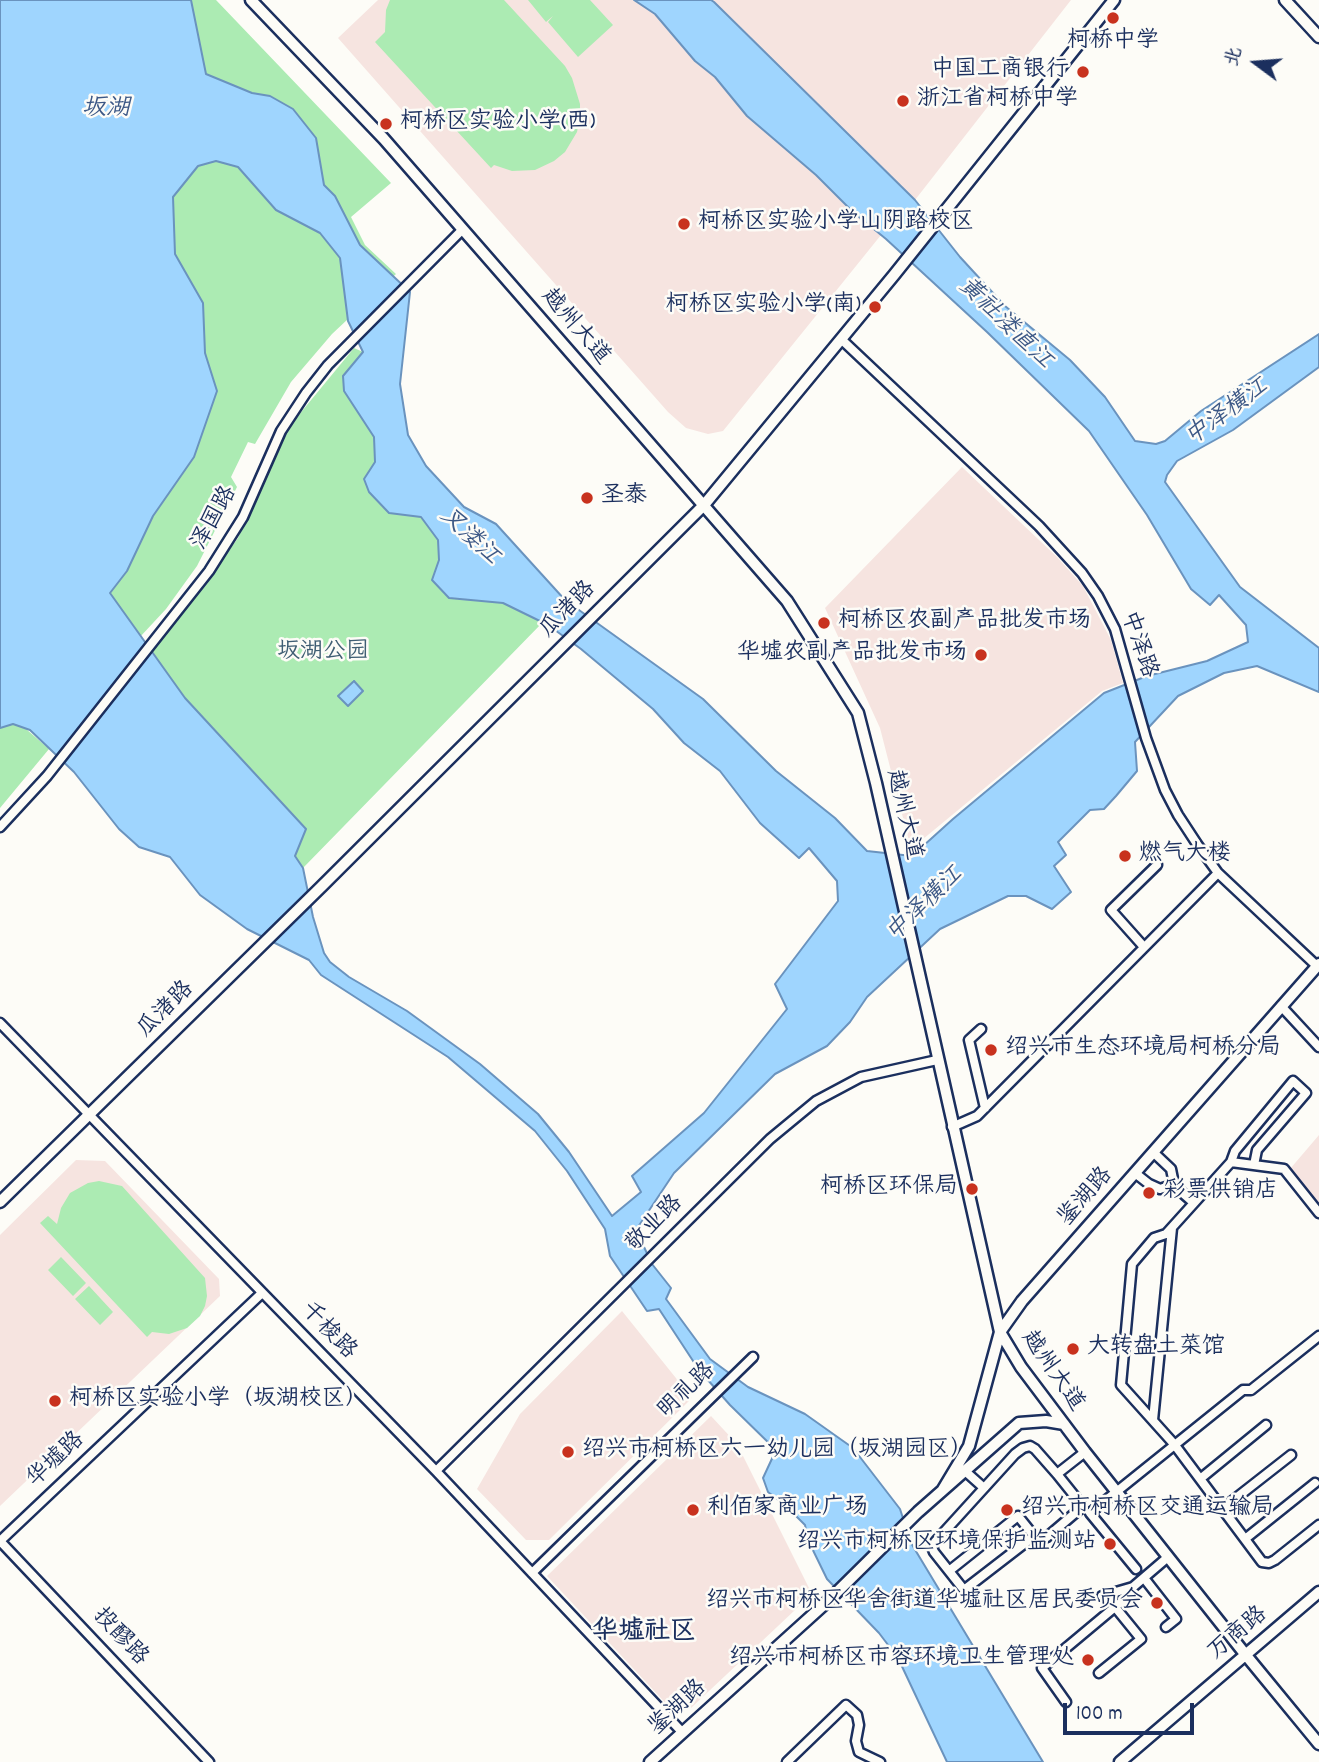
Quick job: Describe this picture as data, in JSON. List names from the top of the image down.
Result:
{
  "streets": {
    "street": [
      "越州大道",
      "泽国路",
      "瓜渚路",
      "中泽路",
      "鉴湖路",
      "敬业路",
      "千梭路",
      "明礼路",
      "华墟路",
      "万商路",
      "投醪路"
    ]
  },
  "crossings": [
    ["越州大道", "泽国路"],
    ["越州大道", "瓜渚路"],
    ["越州大道", "鉴湖路"],
    ["越州大道", "敬业路"],
    ["越州大道", "万商路"],
    ["瓜渚路", "中泽路"],
    ["瓜渚路", "千梭路"],
    ["中泽路", "鉴湖路"],
    ["鉴湖路", "千梭路"],
    ["敬业路", "千梭路"],
    ["千梭路", "明礼路"],
    ["千梭路", "华墟路"],
    ["华墟路", "投醪路"]
  ],
  "districts": ["华墟社区"],
  "water": [
    "坂湖",
    "黄社溇直江",
    "中泽横江",
    "叉溇江"
  ],
  "parks": ["坂湖公园"],
  "places": [
    "柯桥中学",
    "中国工商银行",
    "浙江省柯桥中学",
    "柯桥区实验小学(西)",
    "柯桥区实验小学山阴路校区",
    "柯桥区实验小学(南)",
    "圣泰",
    "柯桥区农副产品批发市场",
    "华墟农副产品批发市场",
    "燃气大楼",
    "绍兴市生态环境局柯桥分局",
    "柯桥区环保局",
    "彩票供销店",
    "大转盘土菜馆",
    "柯桥区实验小学（坂湖校区）",
    "绍兴市柯桥区六一幼儿园（坂湖园区）",
    "利佰家商业广场",
    "绍兴市柯桥区交通运输局",
    "绍兴市柯桥区环境保护监测站",
    "绍兴市柯桥区华舍街道华墟社区居民委员会",
    "绍兴市柯桥区市容环境卫生管理处"
  ],
  "scale_bar": "100 m",
  "north": "left"
}
